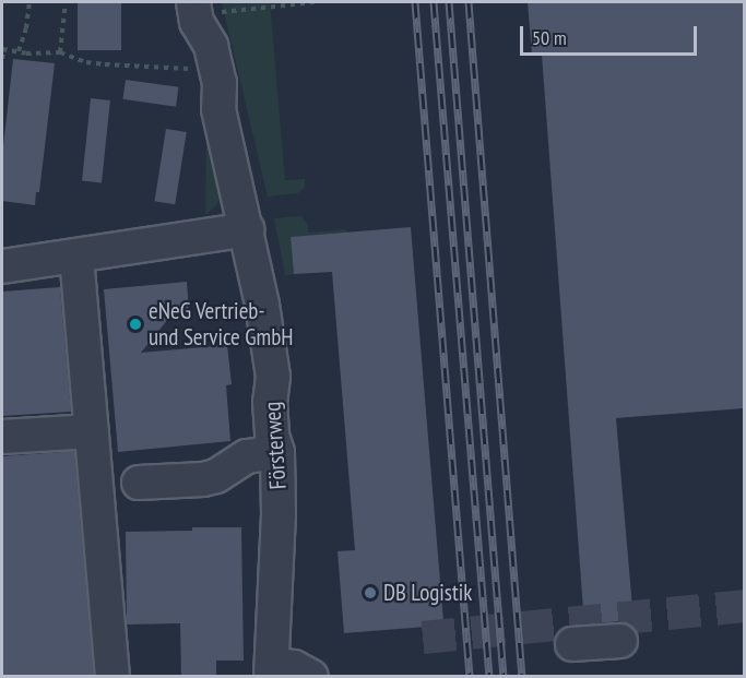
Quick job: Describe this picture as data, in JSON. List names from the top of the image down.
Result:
{
  "streets": {
    "street": ["Försterweg"]
  },
  "places": ["eNeG Vertrieb- und Service GmbH", "DB Logistik"],
  "scale_bar": "50 m"
}
